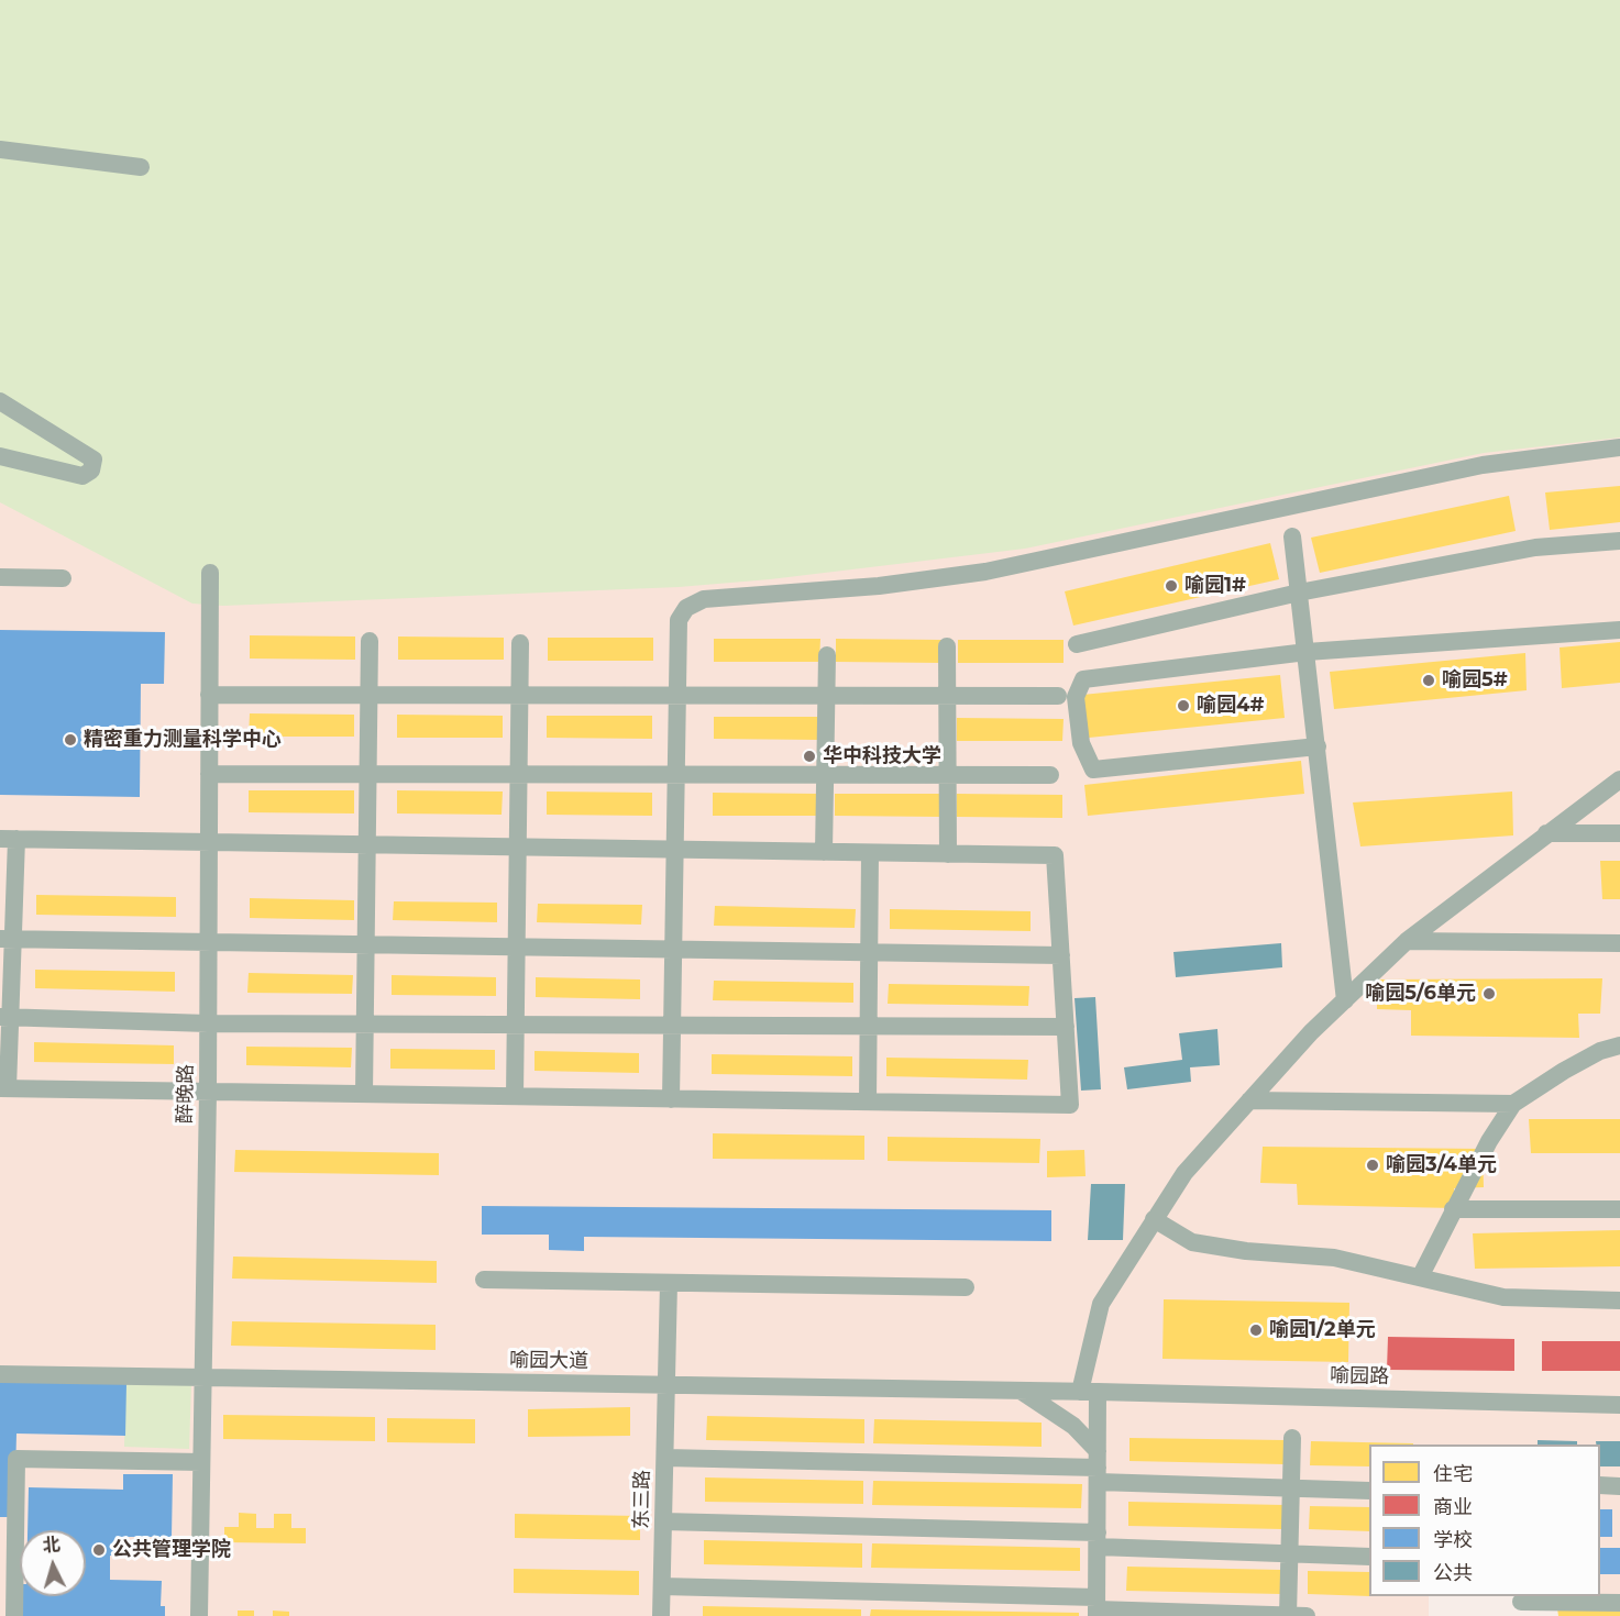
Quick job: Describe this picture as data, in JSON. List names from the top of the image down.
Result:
{
  "streets": {
    "street": [
      "醉晚路",
      "喻园大道",
      "喻园路",
      "东三路"
    ]
  },
  "crossings": [
    ["醉晚路", "喻园大道"],
    ["喻园大道", "喻园路"],
    ["喻园大道", "东三路"]
  ],
  "places": [
    "喻园1#",
    "喻园5#",
    "喻园4#",
    "精密重力测量科学中心",
    "华中科技大学",
    "喻园5/6单元",
    "喻园3/4单元",
    "喻园1/2单元",
    "公共管理学院"
  ],
  "legend": [
    "住宅",
    "商业",
    "学校",
    "公共"
  ],
  "north": "top"
}
